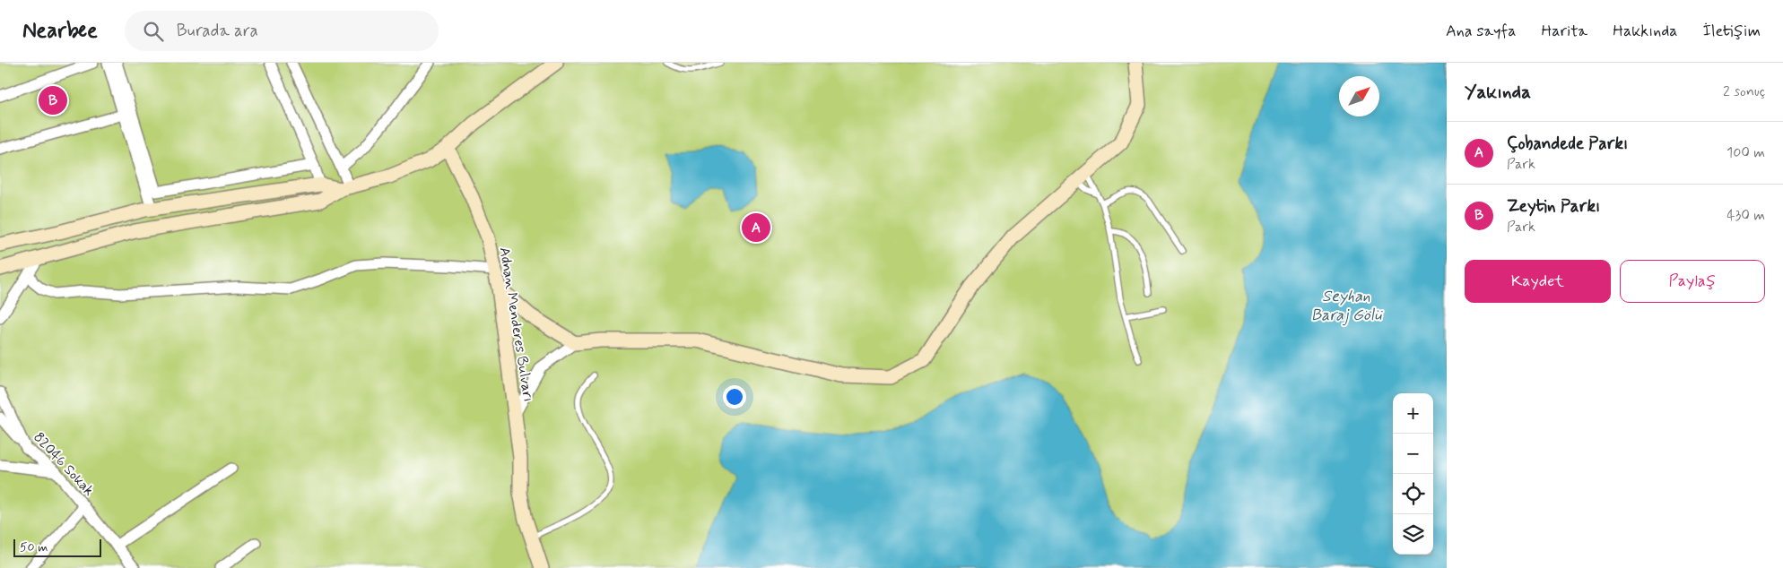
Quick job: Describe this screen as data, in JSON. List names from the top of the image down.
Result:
{
  "streets": {
    "main road": ["Adnan Menderes Bulvarı"],
    "street": ["82046 Sokak"]
  },
  "water": ["Seyhan Baraj Gölü"],
  "scale_bar": "50 m",
  "north": "top right",
  "page": {
    "header": "Nearbee",
    "search": "Burada ara",
    "nav": [
      "Ana sayfa",
      "Harita",
      "Hakkında",
      "İletişim"
    ],
    "heading": ["Yakında", "2 sonuç"],
    "pins": ["B", "A"],
    "list": [
      {
        "mark": "A",
        "name": "Çobandede Parkı",
        "note": "Park",
        "value": "100 m"
      },
      {
        "mark": "B",
        "name": "Zeytin Parkı",
        "note": "Park",
        "value": "430 m"
      }
    ],
    "buttons": ["Kaydet", "Paylaş"],
    "map_buttons": ["+", "−"],
    "scale": "50 m"
  }
}
